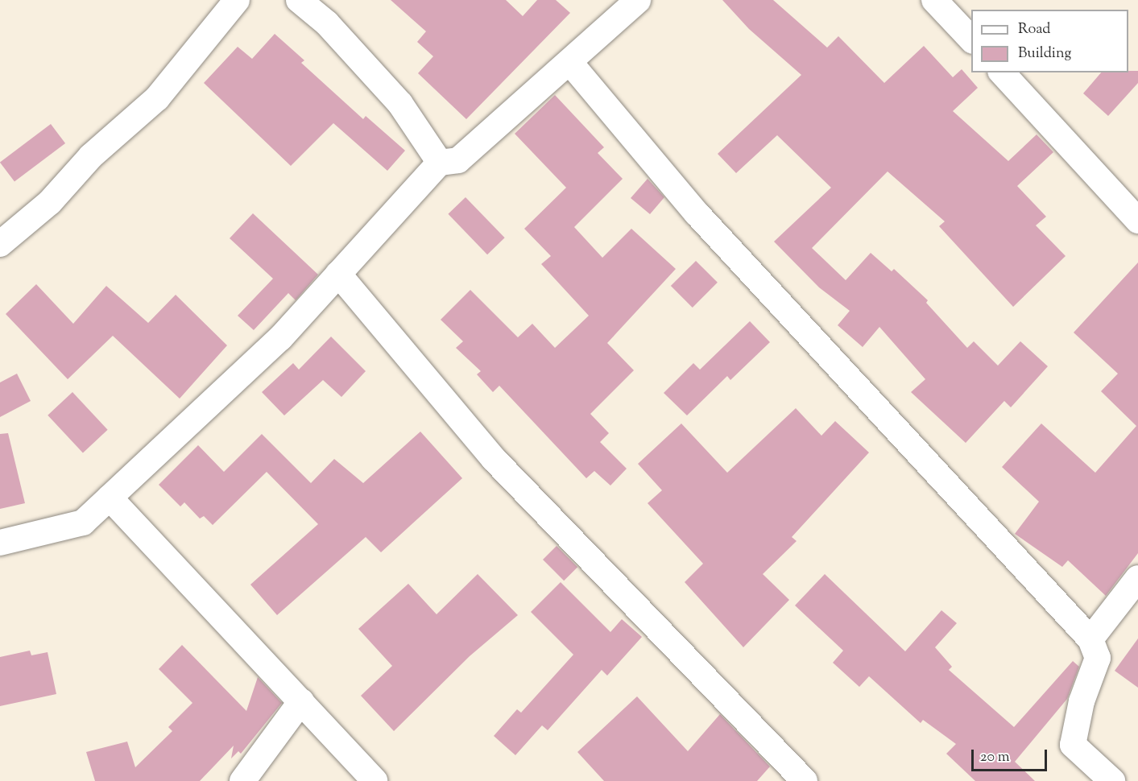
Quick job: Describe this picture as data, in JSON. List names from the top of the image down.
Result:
{
  "legend": ["Road", "Building"],
  "scale_bar": "20 m"
}
